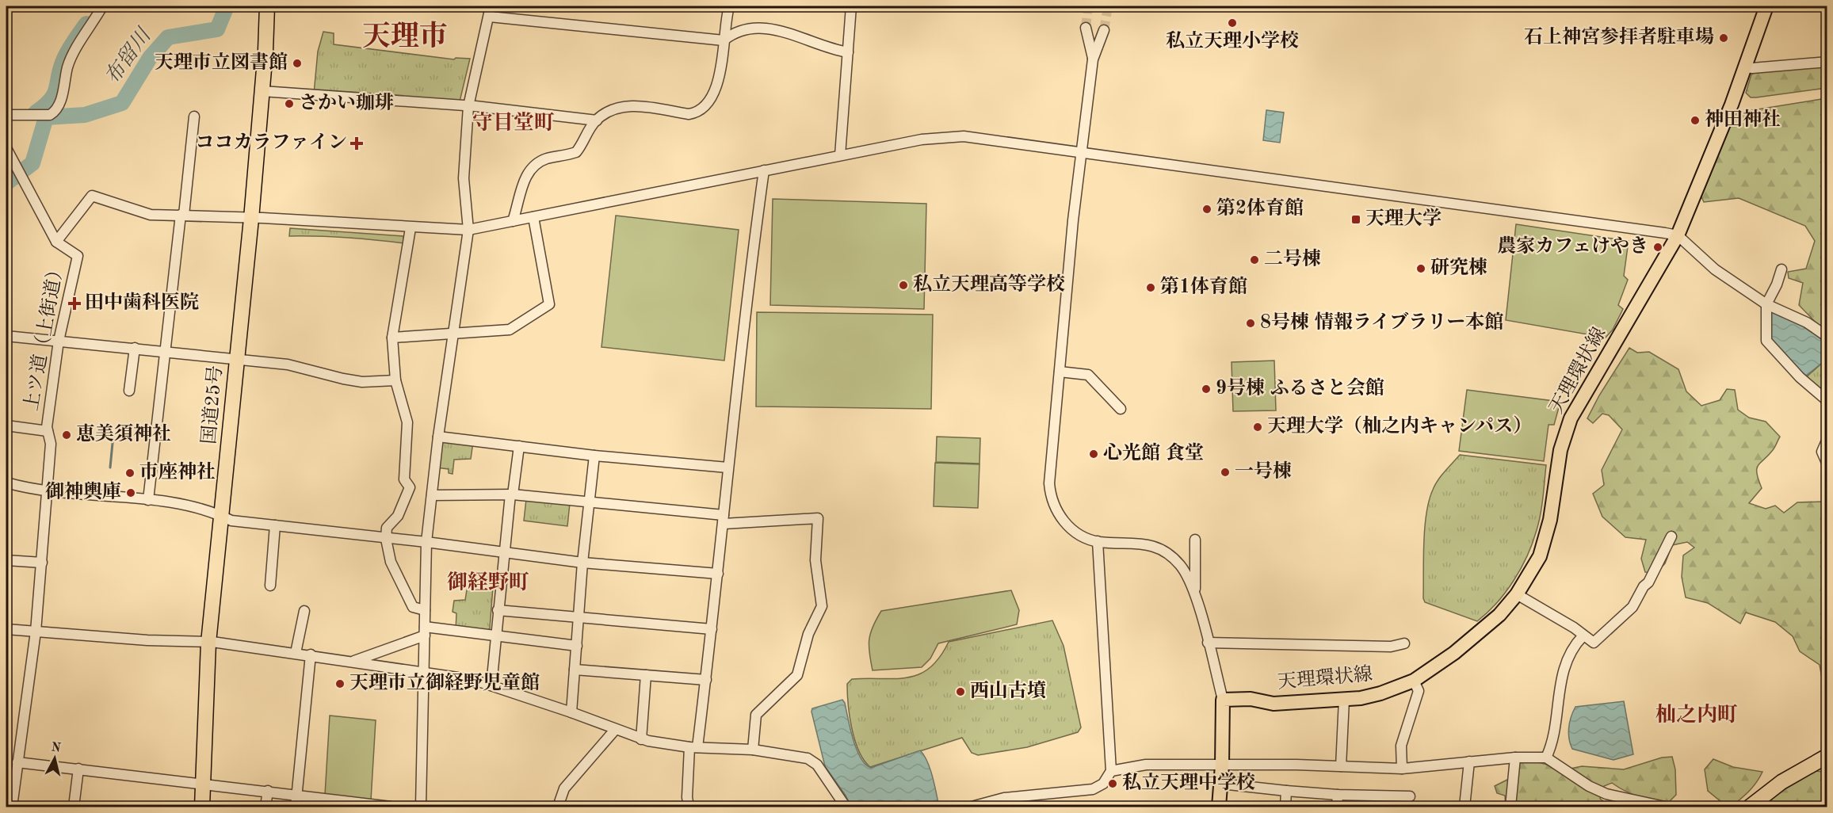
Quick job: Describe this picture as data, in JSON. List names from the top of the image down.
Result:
{
  "streets": {
    "highway": ["国道25号"],
    "main road": ["天理環状線"],
    "street": ["上ツ道（上街道）"]
  },
  "districts": [
    "天理市",
    "守目堂町",
    "御経野町",
    "杣之内町"
  ],
  "water": ["布留川"],
  "places": {
    "other": [
      "私立天理小学校",
      "石上神宮参拝者駐車場",
      "天理市立図書館",
      "さかい珈琲",
      "神田神社",
      "第2体育館",
      "農家カフェけやき",
      "二号棟",
      "研究棟",
      "私立天理高等学校",
      "第1体育館",
      "8号棟 情報ライブラリー本館",
      "9号棟 ふるさと会館",
      "天理大学（杣之内キャンパス）",
      "恵美須神社",
      "心光館 食堂",
      "一号棟",
      "市座神社",
      "御神輿庫",
      "天理市立御経野児童館",
      "西山古墳",
      "私立天理中学校"
    ],
    "health": ["ココカラファイン", "田中歯科医院"],
    "transit": ["天理大学"]
  },
  "north": "top"
}
